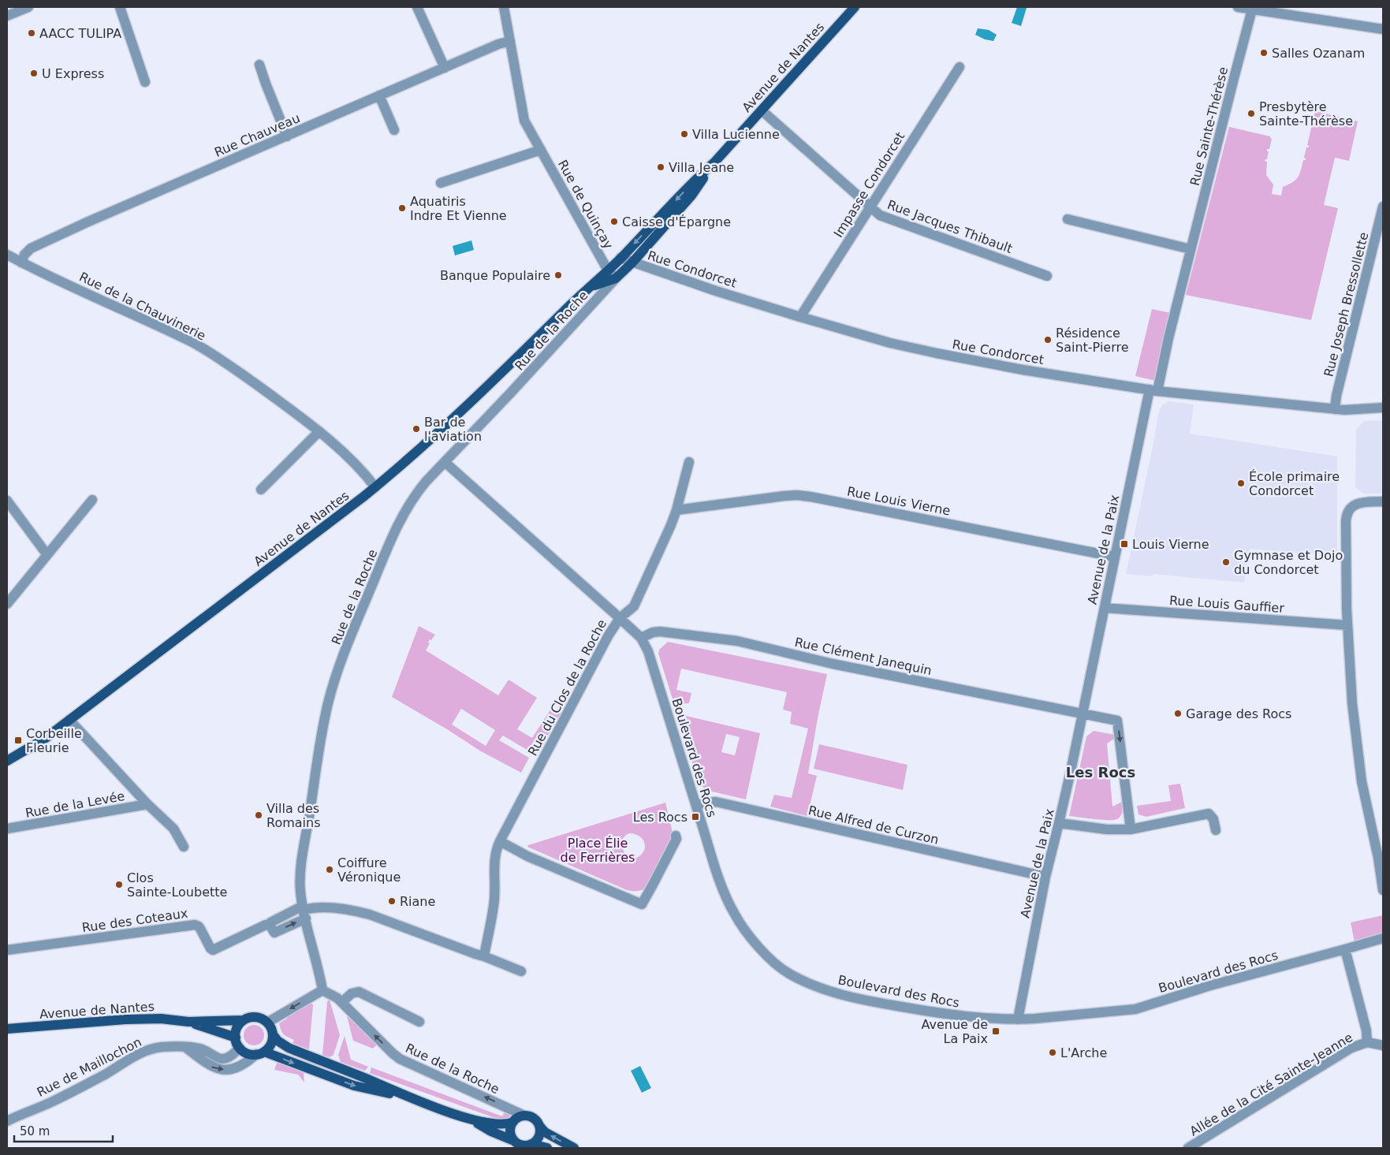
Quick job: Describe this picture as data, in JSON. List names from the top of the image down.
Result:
{
  "streets": {
    "main road": ["Avenue de Nantes"],
    "street": [
      "Rue Sainte-Thérèse",
      "Rue Chauveau",
      "Impasse Condorcet",
      "Rue de Quinçay",
      "Rue Jacques Thibault",
      "Rue Condorcet",
      "Rue Joseph Bressollette",
      "Rue de la Chauvinerie",
      "Rue de la Roche",
      "Rue Louis Vierne",
      "Avenue de la Paix",
      "Rue Louis Gauffier",
      "Rue Clément Janequin",
      "Rue du Clos de la Roche",
      "Boulevard des Rocs",
      "Rue de la Levée",
      "Rue Alfred de Curzon",
      "Rue des Coteaux",
      "Rue de Maillochon",
      "Allée de la Cité Sainte-Jeanne"
    ]
  },
  "crossings": [
    ["Avenue de Nantes", "Rue de Quinçay"],
    ["Avenue de Nantes", "Rue Jacques Thibault"],
    ["Avenue de Nantes", "Rue Condorcet"],
    ["Avenue de Nantes", "Rue de la Chauvinerie"],
    ["Avenue de Nantes", "Rue de la Roche"],
    ["Avenue de Nantes", "Rue de Maillochon"],
    ["Rue Sainte-Thérèse", "Rue Condorcet"],
    ["Rue Sainte-Thérèse", "Avenue de la Paix"],
    ["Rue Chauveau", "Rue de Quinçay"],
    ["Rue Chauveau", "Rue de la Chauvinerie"],
    ["Impasse Condorcet", "Rue Jacques Thibault"],
    ["Impasse Condorcet", "Rue Condorcet"],
    ["Rue Condorcet", "Rue Joseph Bressollette"],
    ["Rue Condorcet", "Avenue de la Paix"],
    ["Rue de la Roche", "Rue du Clos de la Roche"],
    ["Rue de la Roche", "Rue des Coteaux"],
    ["Rue Louis Vierne", "Avenue de la Paix"],
    ["Avenue de la Paix", "Rue Louis Gauffier"],
    ["Avenue de la Paix", "Rue Clément Janequin"],
    ["Avenue de la Paix", "Boulevard des Rocs"],
    ["Avenue de la Paix", "Rue Alfred de Curzon"],
    ["Rue Clément Janequin", "Boulevard des Rocs"],
    ["Rue du Clos de la Roche", "Boulevard des Rocs"],
    ["Boulevard des Rocs", "Rue Alfred de Curzon"]
  ],
  "districts": ["Les Rocs"],
  "parks": ["Place Élie de Ferrières"],
  "places": {
    "other": [
      "AACC TULIPA",
      "Salles Ozanam",
      "U Express",
      "Presbytère Sainte-Thérèse",
      "Villa Lucienne",
      "Villa Jeane",
      "Aquatiris Indre Et Vienne",
      "Caisse d'Épargne",
      "Banque Populaire",
      "Résidence Saint-Pierre",
      "Bar de l'aviation",
      "École primaire Condorcet",
      "Gymnase et Dojo du Condorcet",
      "Garage des Rocs",
      "Villa des Romains",
      "Coiffure Véronique",
      "Clos Sainte-Loubette",
      "Riane",
      "L'Arche"
    ],
    "transit": [
      "Louis Vierne",
      "Corbeille Fleurie",
      "Les Rocs",
      "Avenue de La Paix"
    ]
  },
  "scale_bar": "50 m"
}
